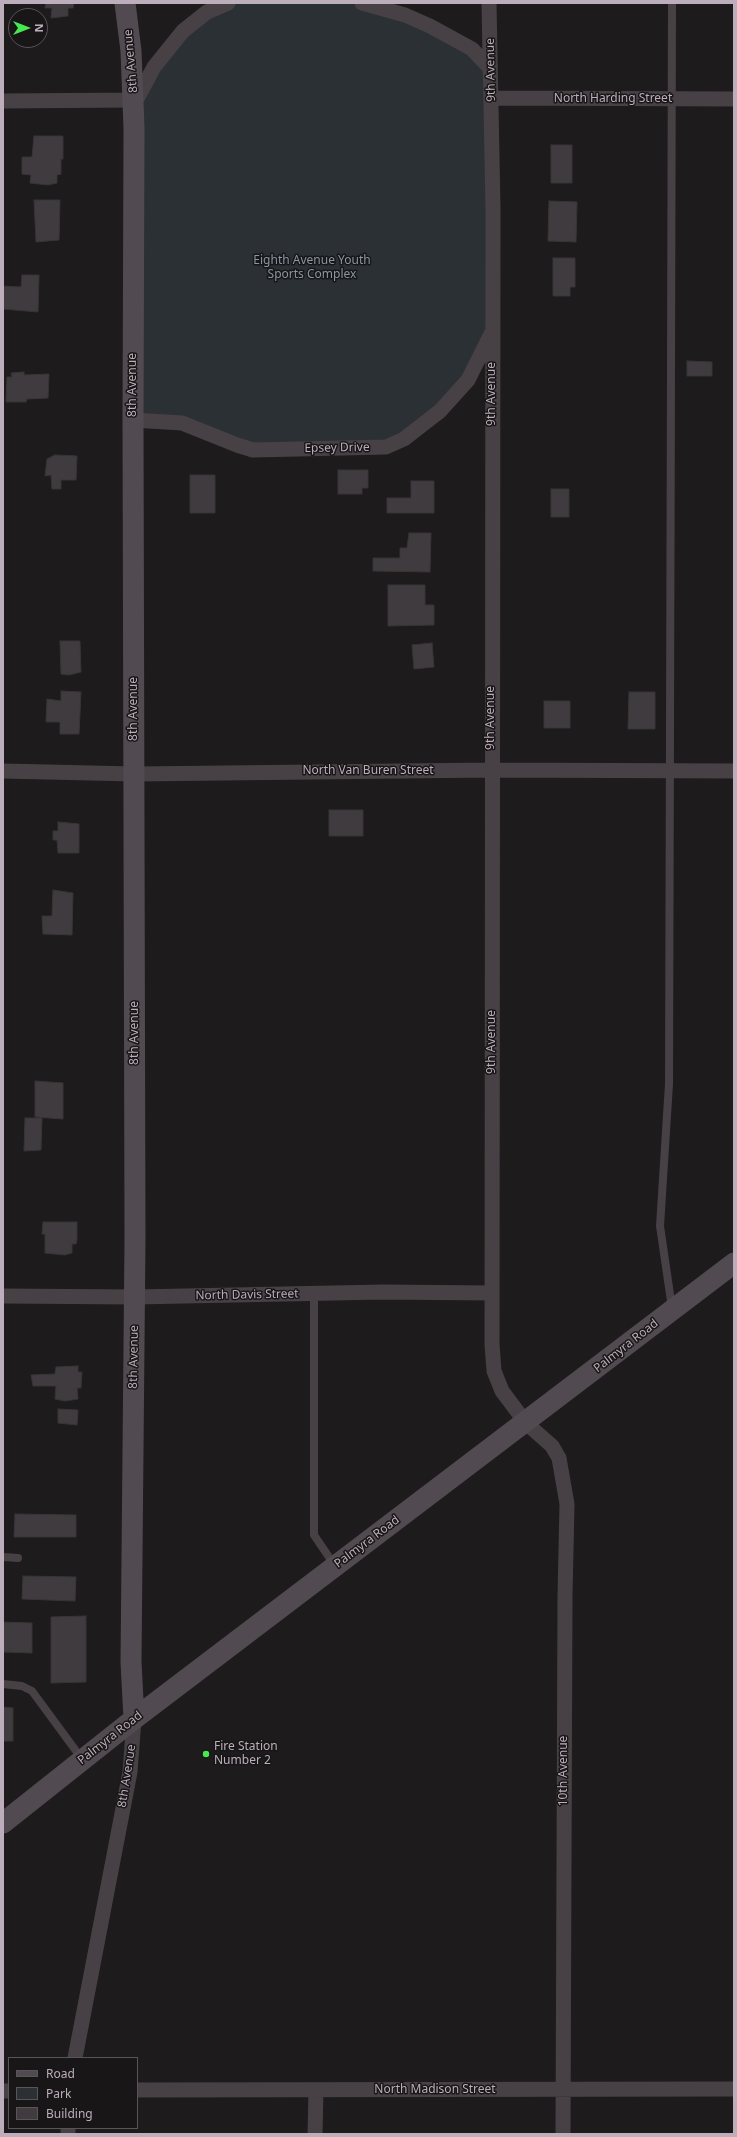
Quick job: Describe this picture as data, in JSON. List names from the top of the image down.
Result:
{
  "streets": {
    "street": [
      "8th Avenue",
      "9th Avenue",
      "North Harding Street",
      "Epsey Drive",
      "North Van Buren Street",
      "North Davis Street",
      "Palmyra Road",
      "10th Avenue",
      "North Madison Street"
    ]
  },
  "crossings": [
    ["8th Avenue", "Epsey Drive"],
    ["8th Avenue", "North Van Buren Street"],
    ["8th Avenue", "North Davis Street"],
    ["8th Avenue", "Palmyra Road"],
    ["9th Avenue", "North Harding Street"],
    ["9th Avenue", "Epsey Drive"],
    ["9th Avenue", "North Van Buren Street"],
    ["9th Avenue", "North Davis Street"],
    ["9th Avenue", "Palmyra Road"],
    ["9th Avenue", "10th Avenue"],
    ["Palmyra Road", "10th Avenue"],
    ["10th Avenue", "North Madison Street"]
  ],
  "parks": ["Eighth Avenue Youth Sports Complex"],
  "places": ["Fire Station Number 2"],
  "legend": ["Road", "Park", "Building"],
  "north": "right"
}
